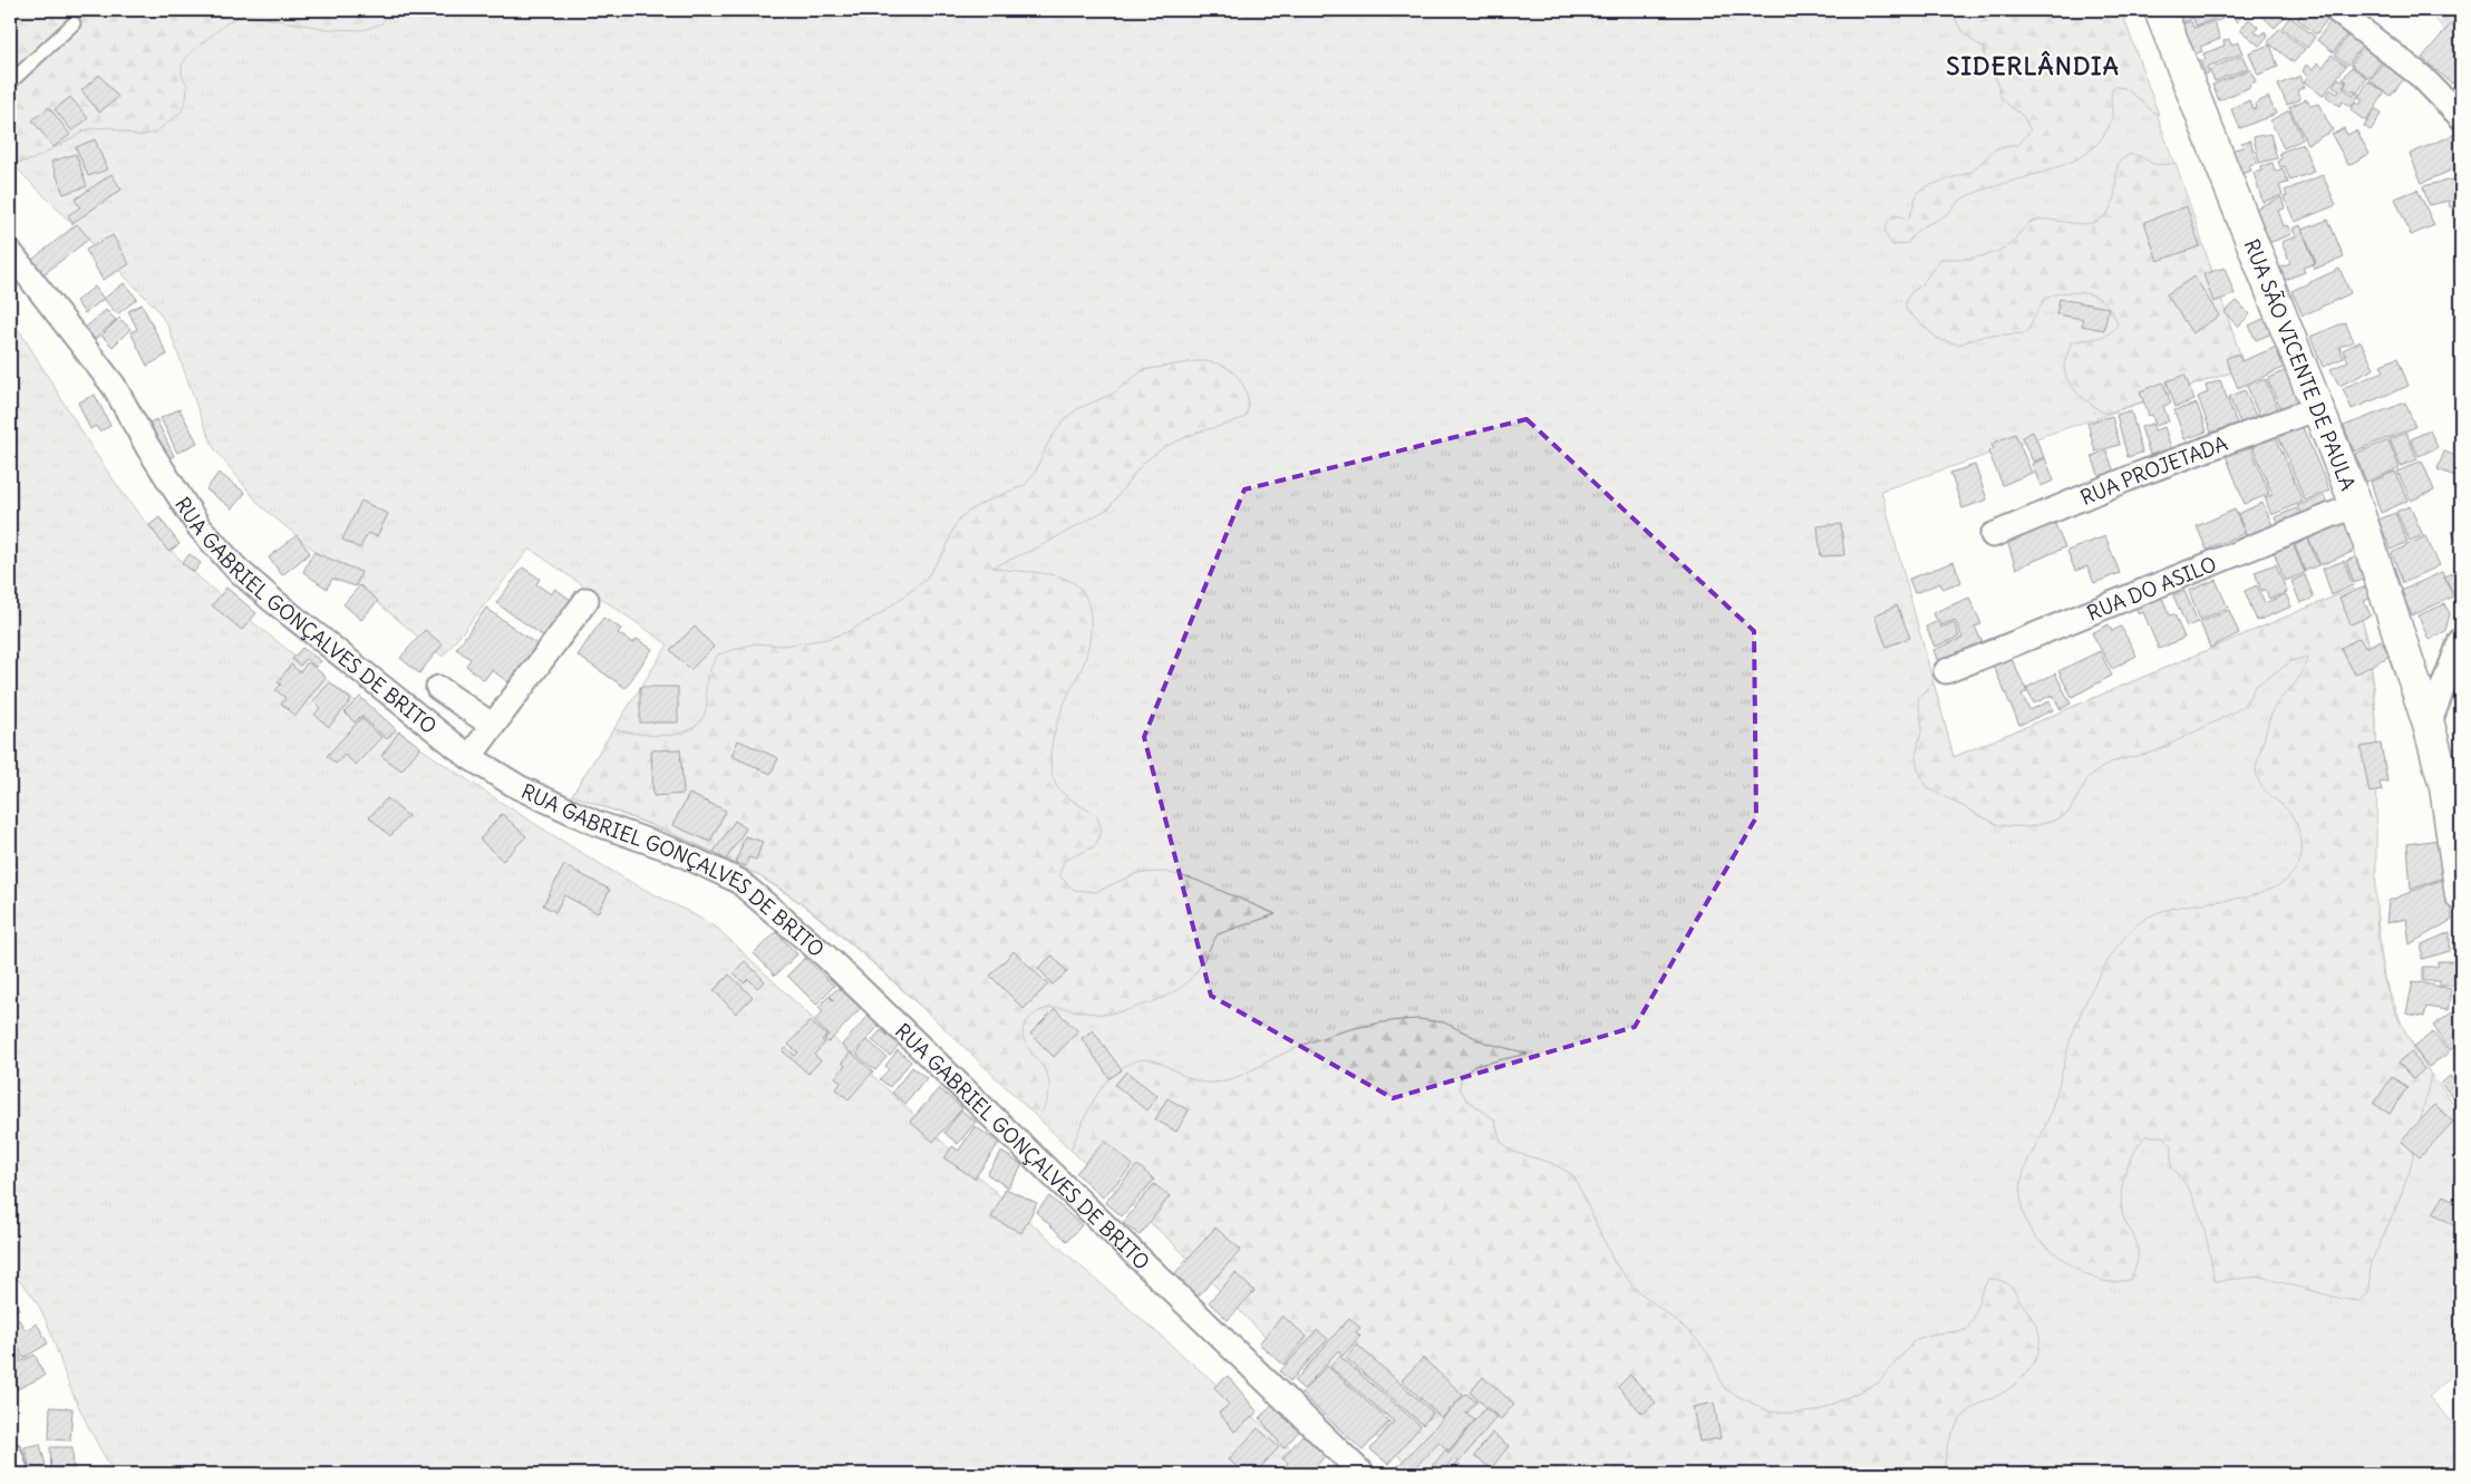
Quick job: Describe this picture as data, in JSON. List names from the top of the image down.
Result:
{
  "streets": {
    "street": [
      "RUA SÃO VICENTE DE PAULA",
      "RUA PROJETADA",
      "RUA DO ASILO",
      "RUA GABRIEL GONÇALVES DE BRITO"
    ]
  },
  "crossings": [
    ["RUA SÃO VICENTE DE PAULA", "RUA PROJETADA"],
    ["RUA SÃO VICENTE DE PAULA", "RUA DO ASILO"]
  ],
  "districts": ["SIDERLÂNDIA"]
}
